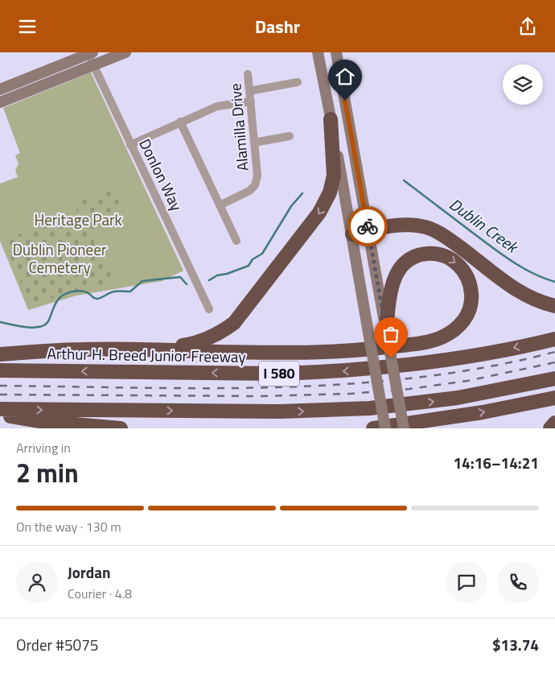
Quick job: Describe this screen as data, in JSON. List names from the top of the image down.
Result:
{
  "streets": {
    "highway": ["Arthur H. Breed Junior Freeway", "I 580"],
    "street": ["Alamilla Drive", "Donlon Way"]
  },
  "water": ["Dublin Creek"],
  "parks": ["Heritage Park", "Dublin Pioneer Cemetery"],
  "page": {
    "header": "Dashr",
    "heading": ["2 min", "Arriving in", "14:16–14:21"],
    "panel": [
      "Jordan",
      "Courier · 4.8",
      "Order #5075",
      "$13.74"
    ],
    "bar": "On the way · 130 m"
  }
}
